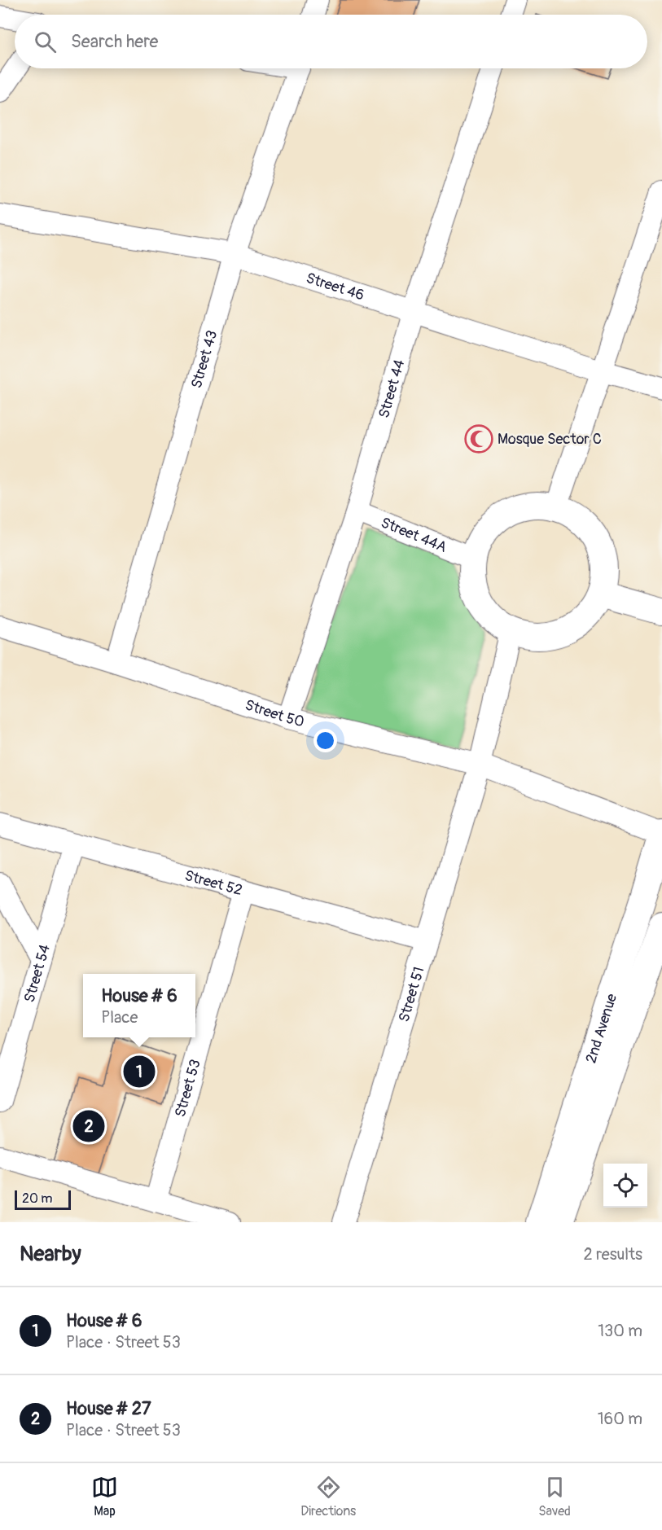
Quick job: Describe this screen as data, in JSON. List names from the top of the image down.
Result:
{
  "streets": {
    "street": [
      "Street 46",
      "Street 43",
      "Street 44",
      "Street 44A",
      "Street 50",
      "Street 52",
      "Street 54",
      "Street 51",
      "2nd Avenue",
      "Street 53"
    ]
  },
  "crossings": [
    ["Street 46", "Street 43"],
    ["Street 46", "Street 44"],
    ["Street 43", "Street 50"],
    ["Street 44", "Street 44A"],
    ["Street 44", "Street 50"],
    ["Street 44A", "Street 51"],
    ["Street 50", "Street 51"],
    ["Street 50", "2nd Avenue"],
    ["Street 52", "Street 54"],
    ["Street 52", "Street 51"],
    ["Street 52", "Street 53"]
  ],
  "places": {
    "mosque": ["Mosque Sector C"]
  },
  "scale_bar": "20 m",
  "page": {
    "search": "Search here",
    "popup": ["House # 6", "Place"],
    "pins": ["1", "2"],
    "scale": "20 m",
    "heading": ["Nearby", "2 results"],
    "list": [
      {
        "mark": "1",
        "name": "House # 6",
        "note": "Place · Street 53",
        "value": "130 m"
      },
      {
        "mark": "2",
        "name": "House # 27",
        "note": "Place · Street 53",
        "value": "160 m"
      }
    ],
    "nav": ["Map", "Directions", "Saved"]
  }
}
